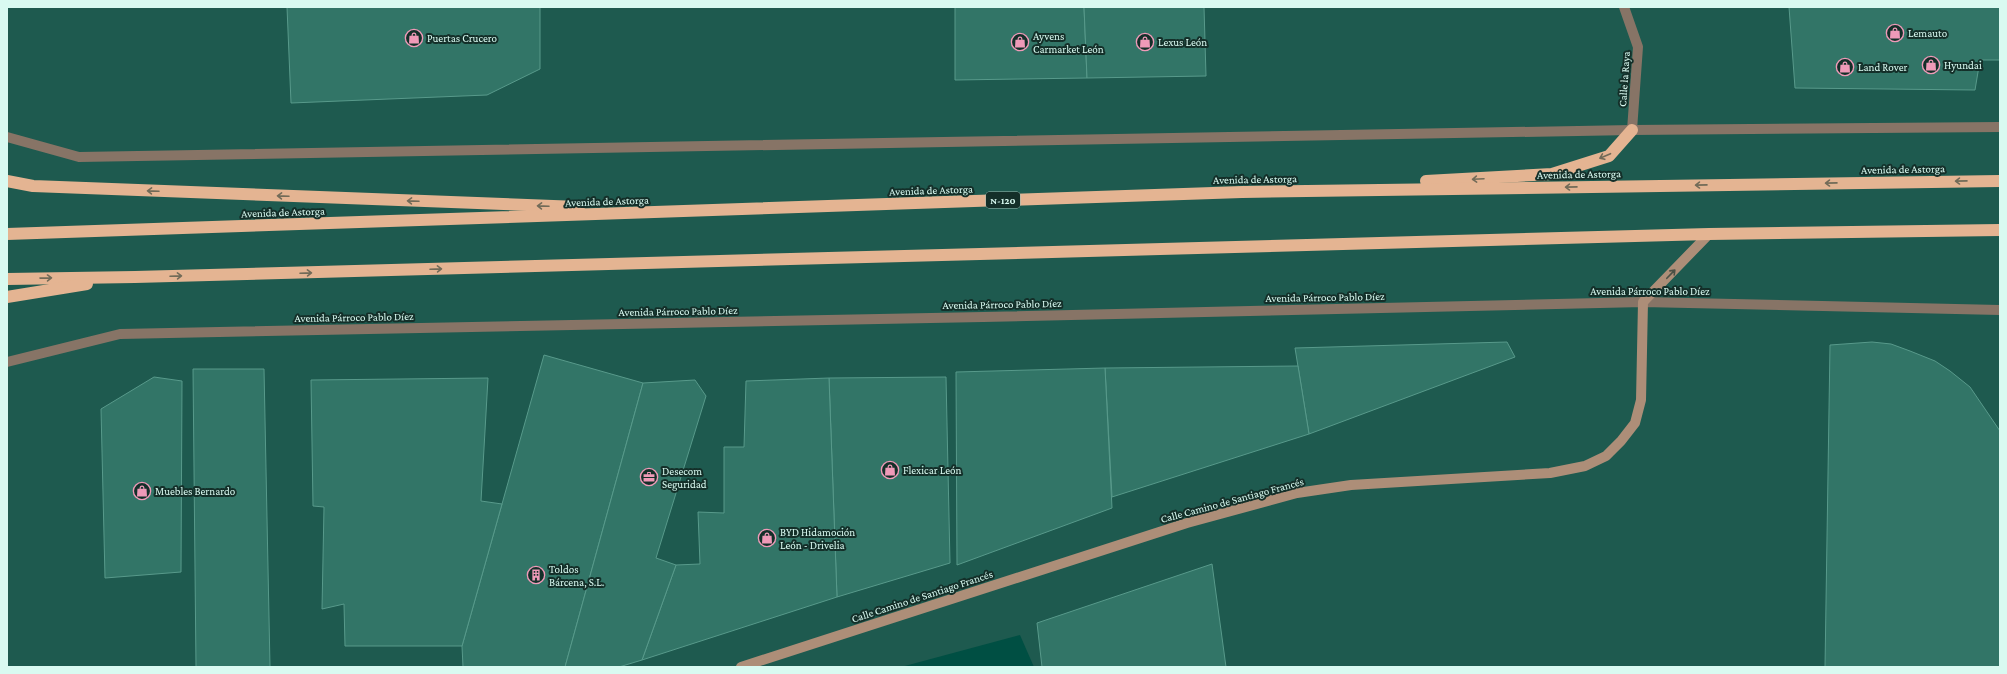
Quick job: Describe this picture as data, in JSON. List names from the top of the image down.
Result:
{
  "streets": {
    "highway": ["Avenida de Astorga", "N-120"],
    "street": ["Calle la Raya", "Avenida Párroco Pablo Díez", "Calle Camino de Santiago Francés"]
  },
  "crossings": [
    ["Avenida Párroco Pablo Díez", "Calle Camino de Santiago Francés"]
  ],
  "places": {
    "shop": [
      "Lemauto",
      "Puertas Crucero",
      "Ayvens Carmarket León",
      "Lexus León",
      "Hyundai",
      "Land Rover",
      "Flexicar León",
      "Muebles Bernardo",
      "BYD Hidamoción León - Drivelia"
    ],
    "office": ["Desecom Seguridad"],
    "building": ["Toldos Bárcena, S.L."]
  }
}
